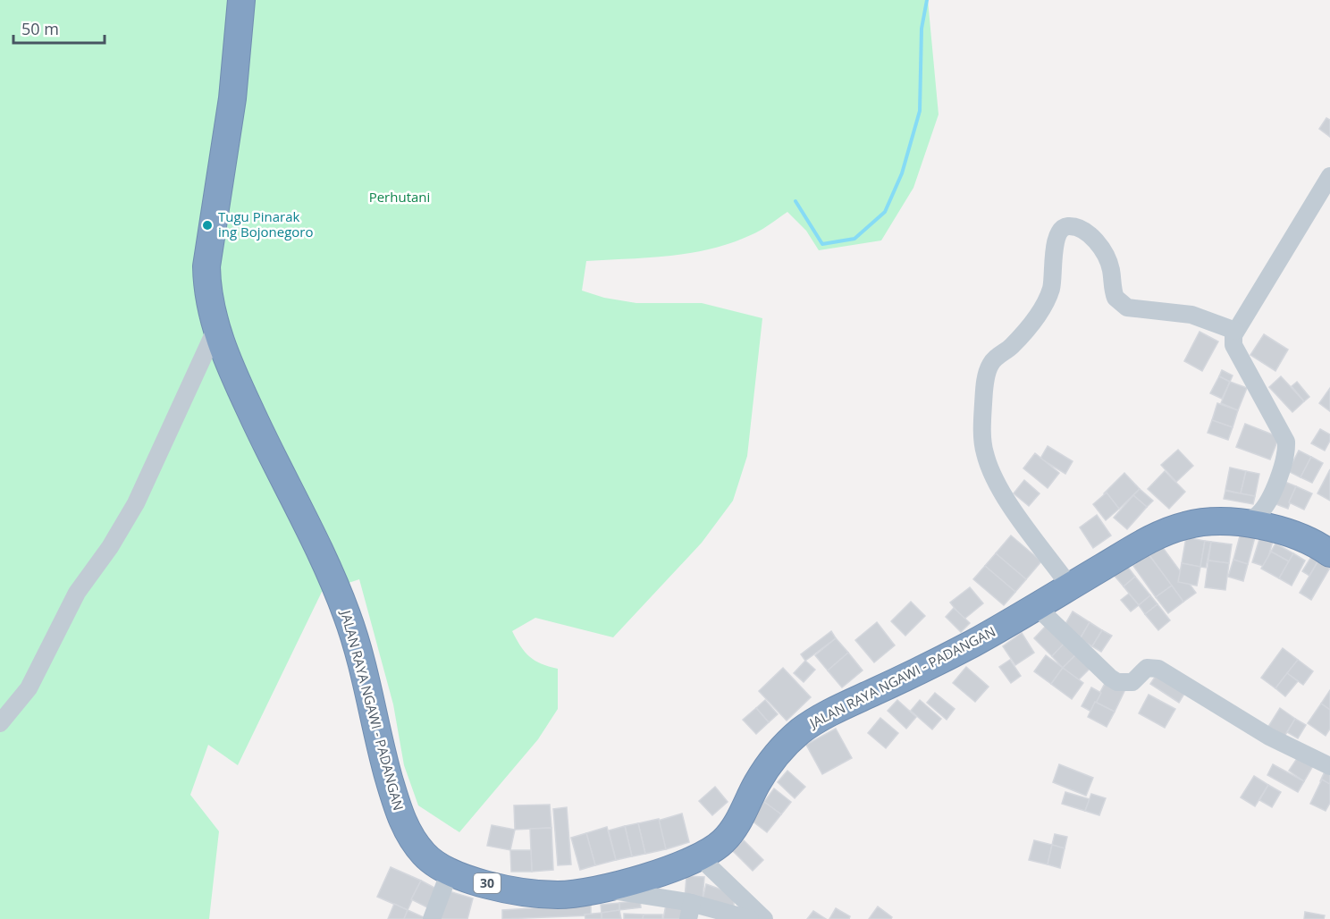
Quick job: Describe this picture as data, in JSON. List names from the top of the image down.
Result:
{
  "streets": {
    "highway": ["JALAN RAYA NGAWI - PADANGAN", "30"]
  },
  "parks": ["Perhutani"],
  "places": ["Tugu Pinarak ing Bojonegoro"],
  "scale_bar": "50 m"
}
